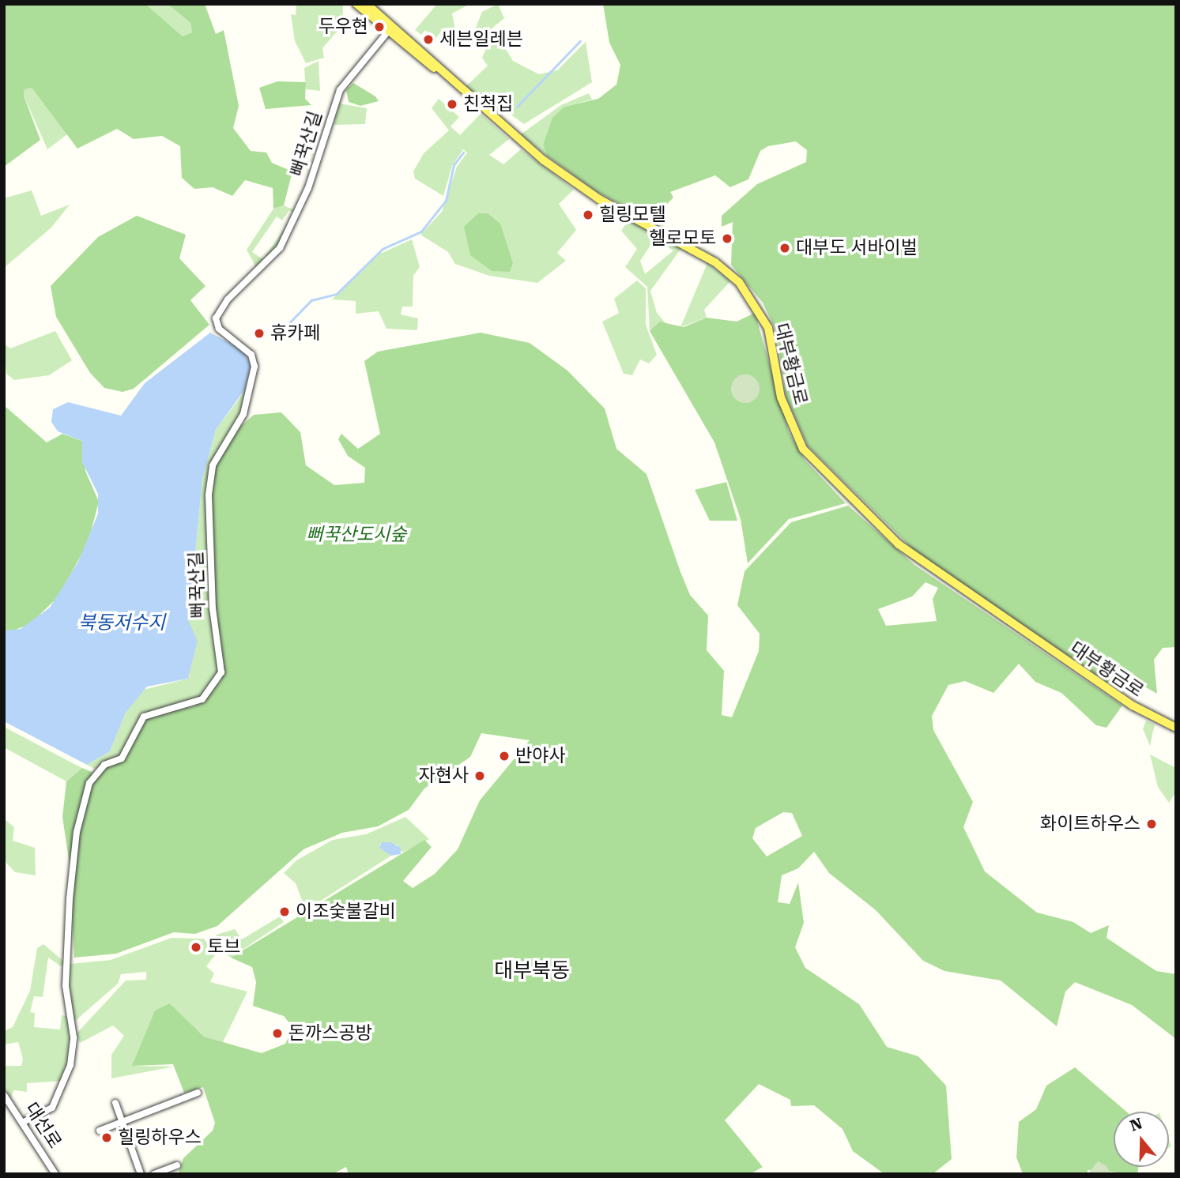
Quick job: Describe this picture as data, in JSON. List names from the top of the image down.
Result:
{
  "streets": {
    "main road": ["대부황금로"],
    "street": ["뻐꾹산길", "대선로"]
  },
  "crossings": [
    ["뻐꾹산길", "대부황금로"],
    ["뻐꾹산길", "대선로"]
  ],
  "districts": ["대부북동"],
  "water": ["북동저수지"],
  "parks": ["뻐꾹산도시숲"],
  "places": [
    "두우현",
    "세븐일레븐",
    "친척집",
    "힐링모텔",
    "헬로모토",
    "대부도 서바이벌",
    "휴카페",
    "반야사",
    "자현사",
    "화이트하우스",
    "이조숯불갈비",
    "토브",
    "돈까스공방",
    "힐링하우스"
  ],
  "north": "top"
}
